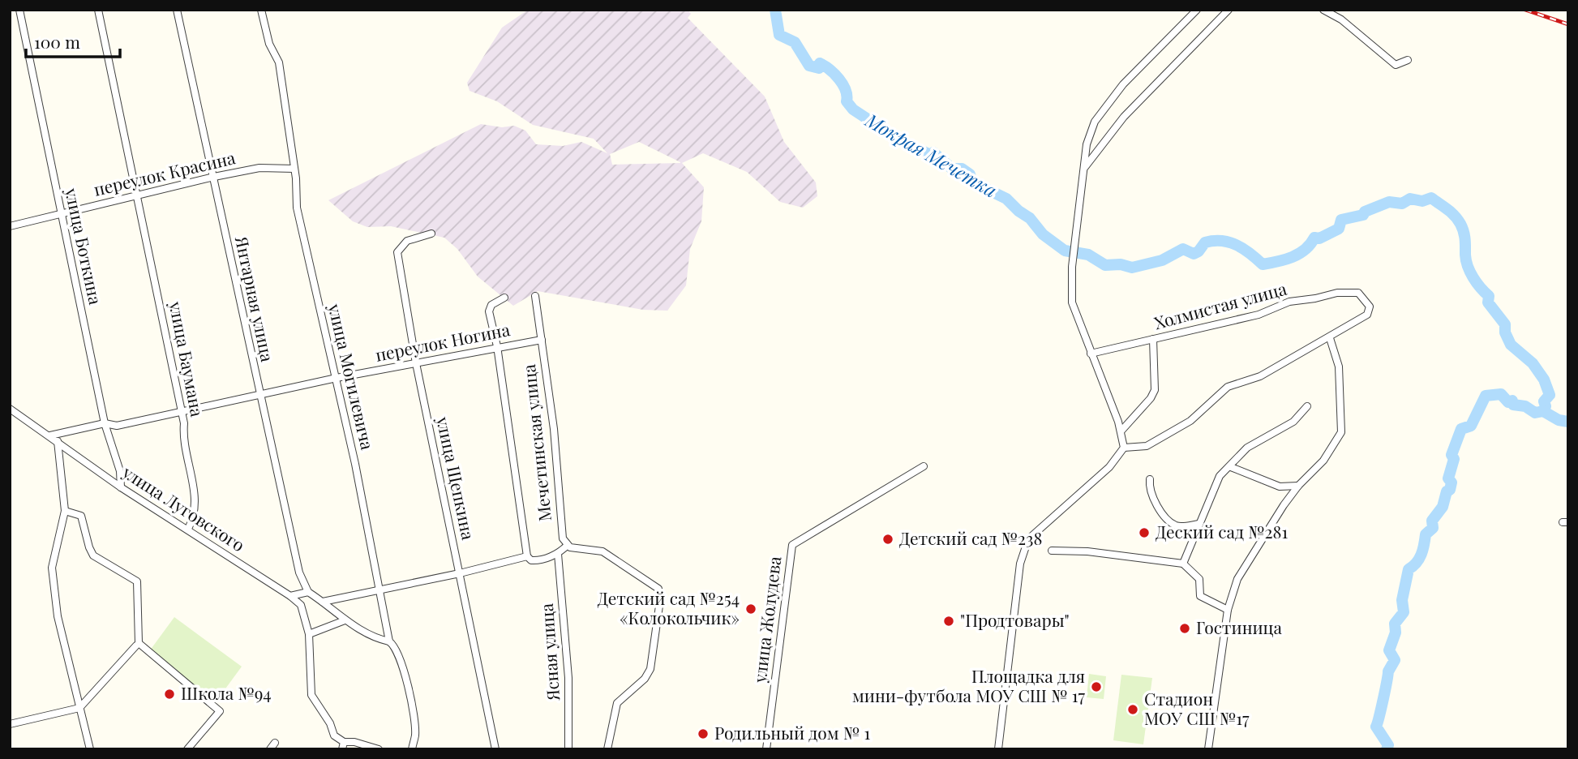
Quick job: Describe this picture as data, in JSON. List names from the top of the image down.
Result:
{
  "streets": {
    "street": [
      "переулок Красина",
      "улица Боткина",
      "Янтарная улица",
      "Холмистая улица",
      "переулок Ногина",
      "улица Баумана",
      "улица Могилевича",
      "Мечетинская улица",
      "улица Щепкина",
      "улица Луговского",
      "улица Жолудева",
      "Ясная улица"
    ]
  },
  "crossings": [
    ["переулок Красина", "улица Боткина"],
    ["переулок Красина", "Янтарная улица"],
    ["переулок Красина", "улица Баумана"],
    ["переулок Красина", "улица Могилевича"],
    ["улица Боткина", "переулок Ногина"],
    ["улица Боткина", "улица Луговского"],
    ["Янтарная улица", "переулок Ногина"],
    ["переулок Ногина", "улица Баумана"],
    ["переулок Ногина", "улица Могилевича"],
    ["переулок Ногина", "Мечетинская улица"],
    ["переулок Ногина", "улица Щепкина"],
    ["переулок Ногина", "улица Луговского"],
    ["улица Баумана", "улица Луговского"]
  ],
  "water": ["Мокрая Мечетка"],
  "places": [
    "Деский сад №281",
    "Детский сад №238",
    "Детский сад №254 «Колокольчик»",
    "\"Продтовары\"",
    "Гостиница",
    "Площадка для мини-футбола МОУ СШ № 17",
    "Школа №94",
    "Стадион МОУ СШ №17",
    "Родильный дом № 1"
  ],
  "scale_bar": "100 m"
}
